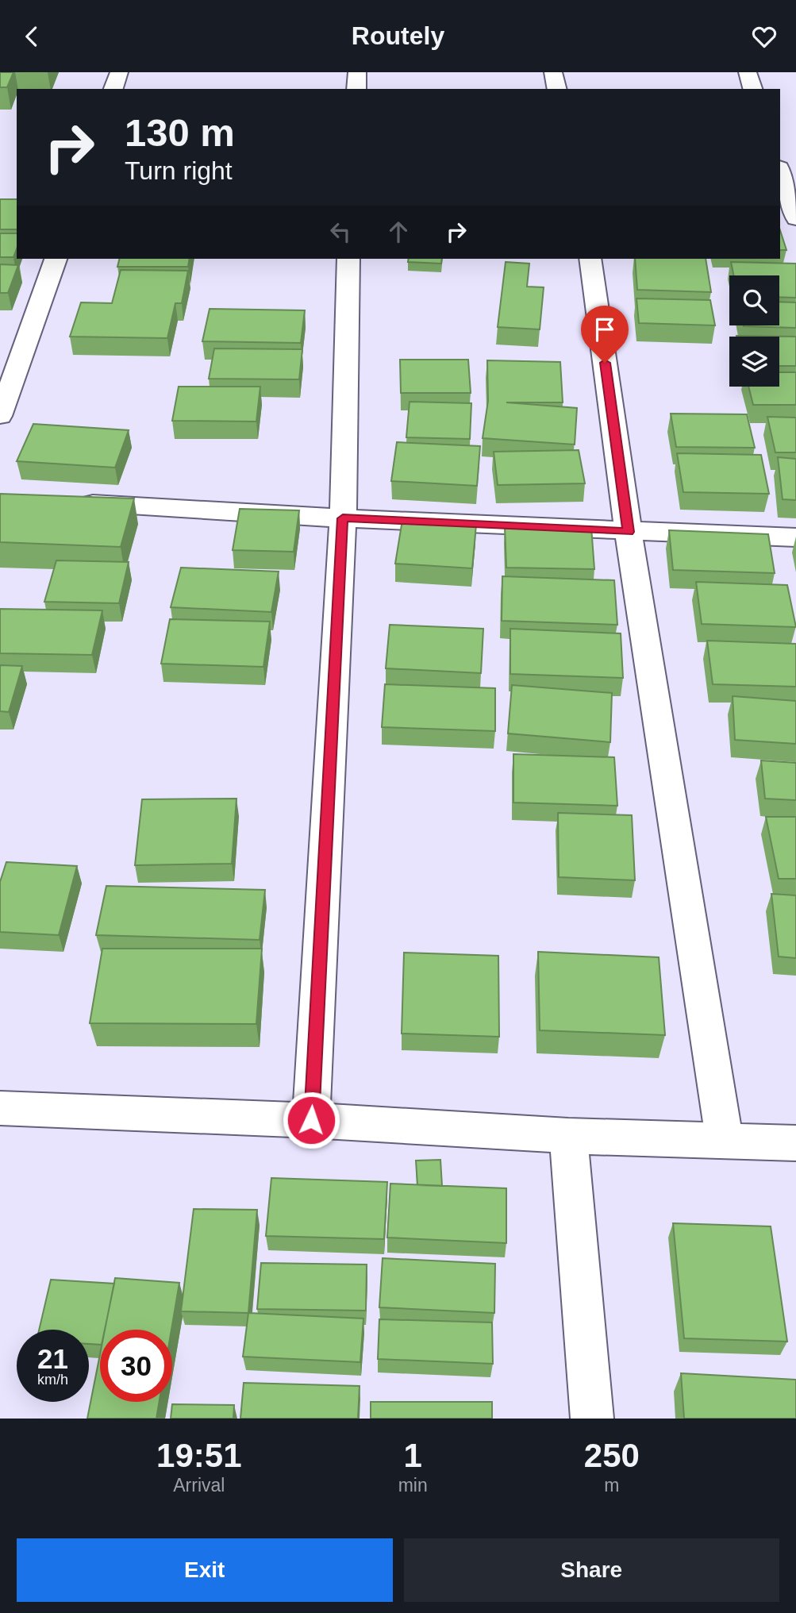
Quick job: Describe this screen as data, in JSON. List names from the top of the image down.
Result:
{
  "page": {
    "header": "Routely",
    "turn": ["130 m", "Turn right"],
    "speed": "21 km/h",
    "limit": "30",
    "eta": [
      "19:51",
      "Arrival",
      "1",
      "min",
      "250",
      "m"
    ],
    "buttons": ["Exit", "Share"]
  }
}
